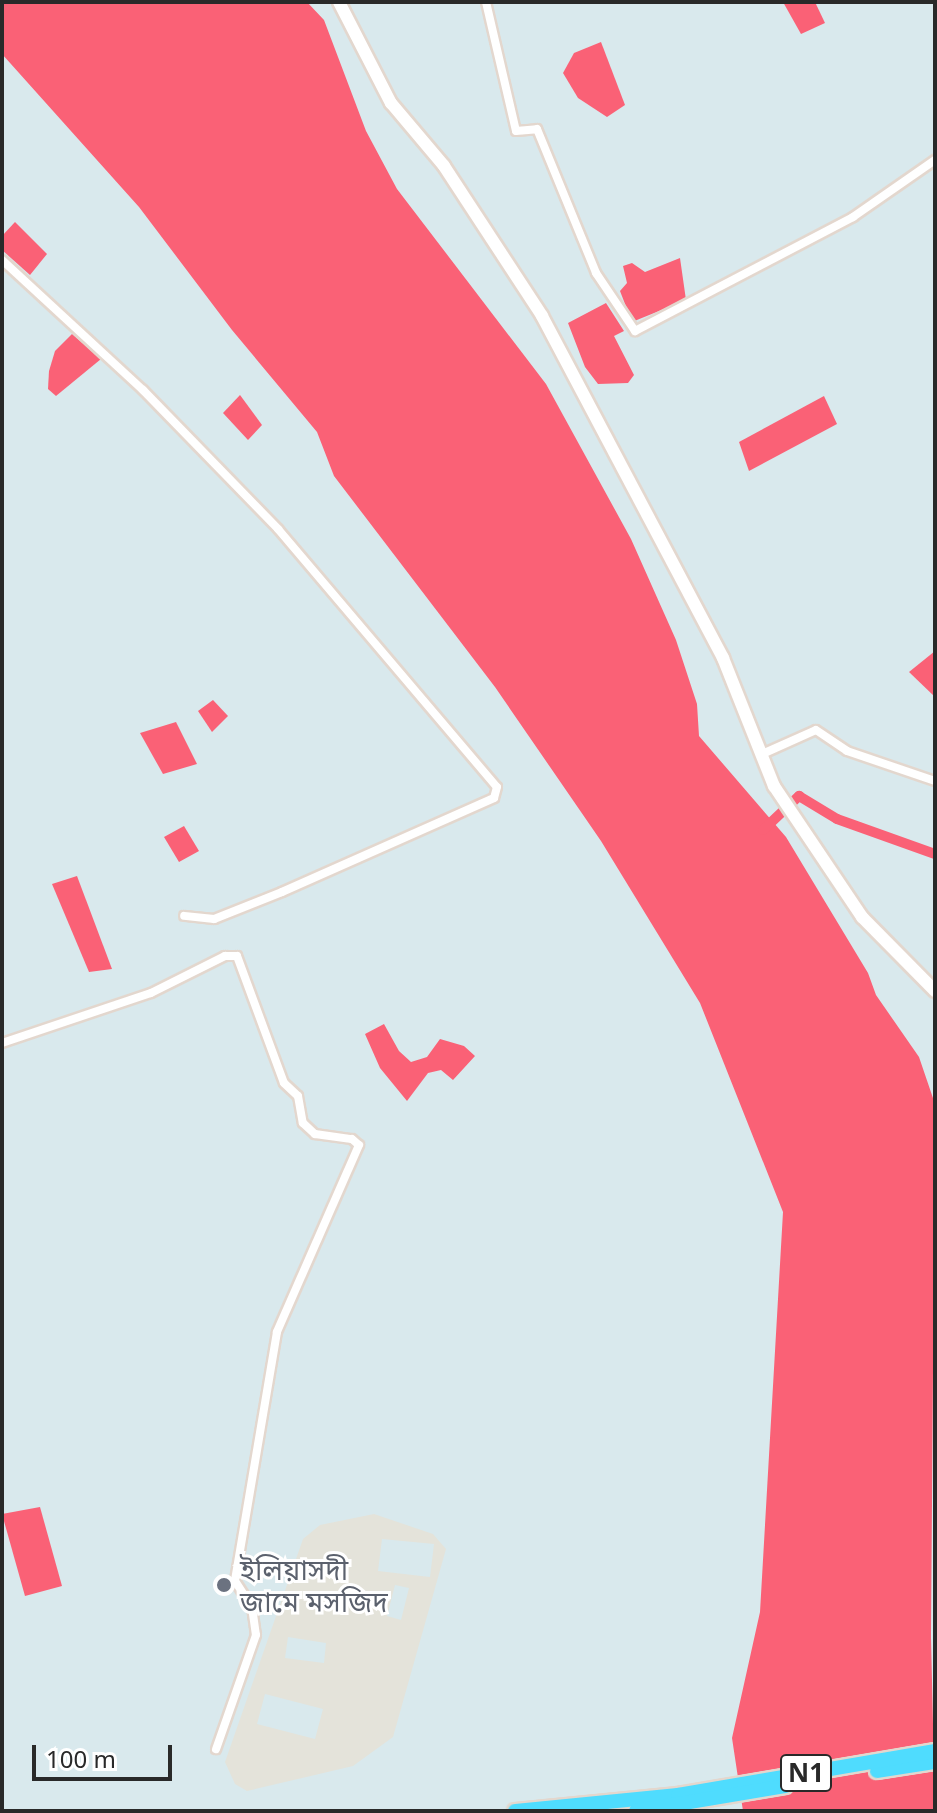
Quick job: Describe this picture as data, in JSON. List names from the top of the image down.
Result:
{
  "streets": {
    "highway": ["N1"]
  },
  "places": ["ইলিয়াসদী জামে মসজিদ"],
  "scale_bar": "100 m"
}
